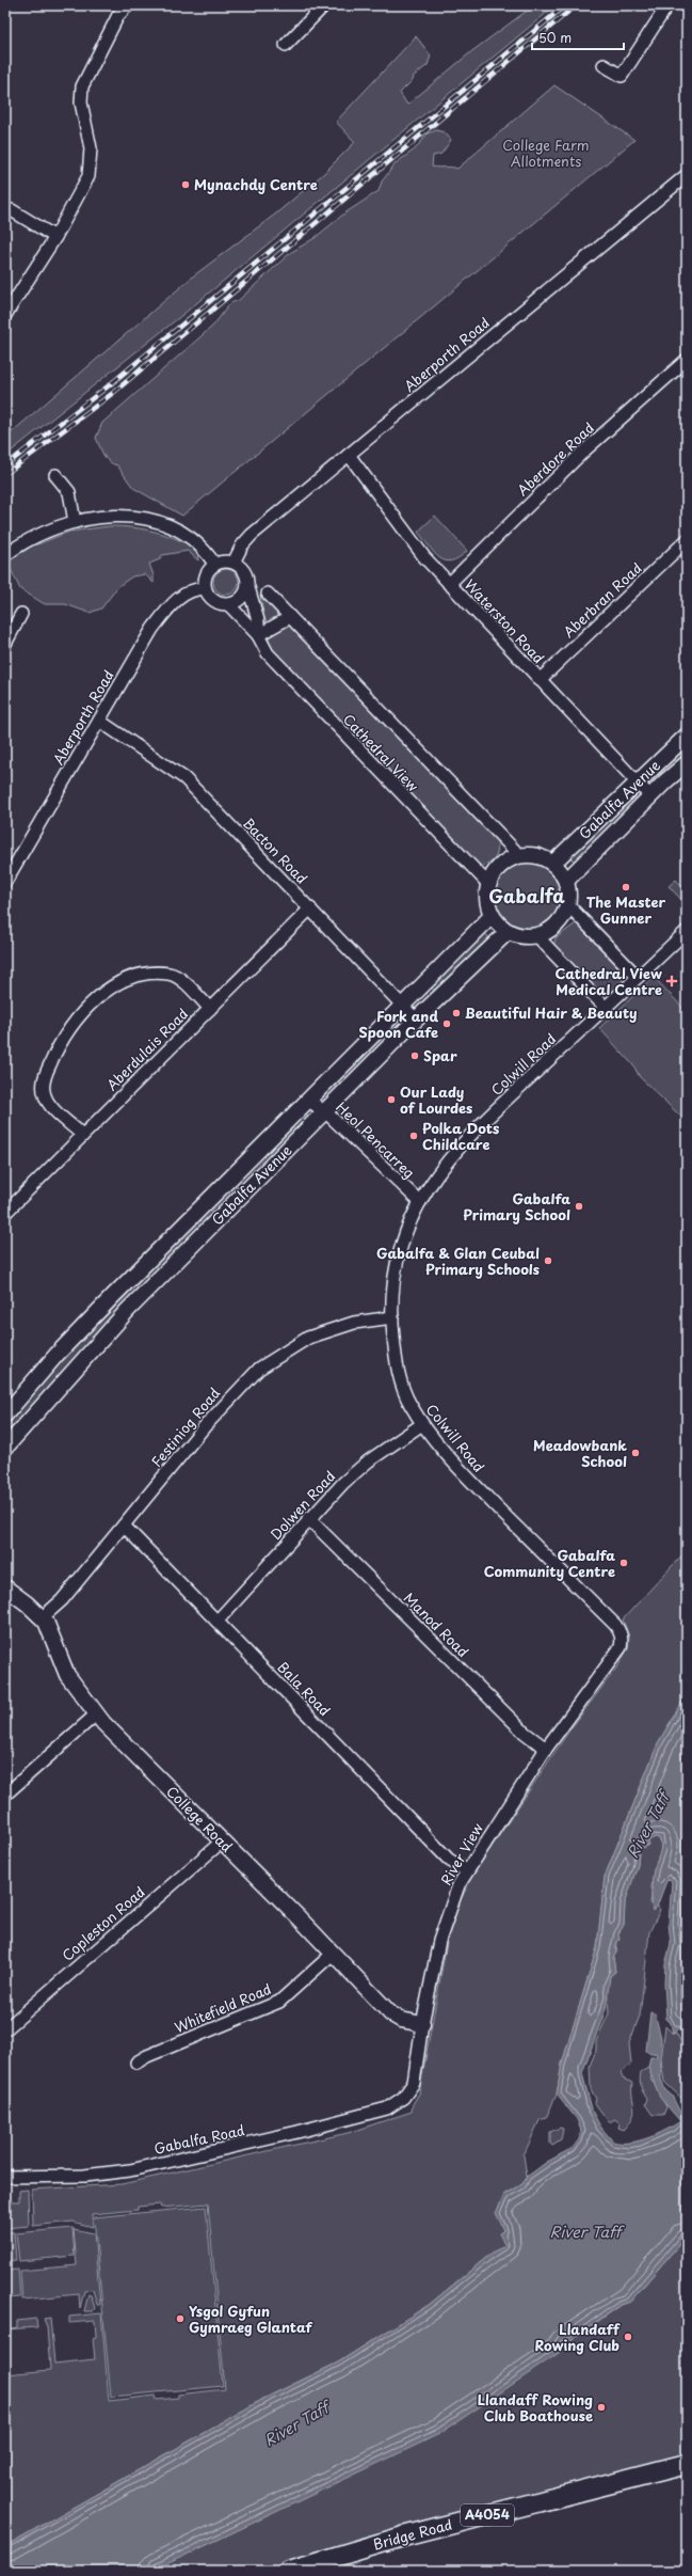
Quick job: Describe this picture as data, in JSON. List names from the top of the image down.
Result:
{
  "streets": {
    "main road": ["A4054", "Bridge Road"],
    "street": [
      "Aberporth Road",
      "Aberdore Road",
      "Aberbran Road",
      "Waterston Road",
      "Cathedral View",
      "Gabalfa Avenue",
      "Bacton Road",
      "Aberdulais Road",
      "Colwill Road",
      "Heol Pencarreg",
      "Festiniog Road",
      "Dolwen Road",
      "Manod Road",
      "Bala Road",
      "College Road",
      "River View",
      "Copleston Road",
      "Whitefield Road",
      "Gabalfa Road"
    ]
  },
  "crossings": [
    ["Aberporth Road", "Waterston Road"],
    ["Aberporth Road", "Cathedral View"],
    ["Aberporth Road", "Bacton Road"],
    ["Aberdore Road", "Waterston Road"],
    ["Aberbran Road", "Waterston Road"],
    ["Waterston Road", "Gabalfa Avenue"],
    ["Cathedral View", "Gabalfa Avenue"],
    ["Gabalfa Avenue", "Bacton Road"],
    ["Gabalfa Avenue", "Heol Pencarreg"],
    ["Bacton Road", "Aberdulais Road"],
    ["Colwill Road", "Heol Pencarreg"],
    ["Colwill Road", "Festiniog Road"],
    ["Colwill Road", "Dolwen Road"],
    ["Colwill Road", "River View"],
    ["Festiniog Road", "Bala Road"],
    ["Festiniog Road", "College Road"],
    ["Dolwen Road", "Manod Road"],
    ["Dolwen Road", "Bala Road"],
    ["Manod Road", "River View"],
    ["Bala Road", "River View"],
    ["College Road", "River View"],
    ["College Road", "Copleston Road"],
    ["College Road", "Whitefield Road"],
    ["River View", "Gabalfa Road"]
  ],
  "districts": ["Gabalfa"],
  "water": ["River Taff"],
  "parks": ["College Farm Allotments"],
  "places": {
    "other": [
      "Mynachdy Centre",
      "The Master Gunner",
      "Beautiful Hair & Beauty",
      "Fork and Spoon Cafe",
      "Spar",
      "Our Lady of Lourdes",
      "Polka Dots Childcare",
      "Gabalfa Primary School",
      "Gabalfa & Glan Ceubal Primary Schools",
      "Meadowbank School",
      "Gabalfa Community Centre",
      "Ysgol Gyfun Gymraeg Glantaf",
      "Llandaff Rowing Club",
      "Llandaff Rowing Club Boathouse"
    ],
    "health": ["Cathedral View Medical Centre"]
  },
  "scale_bar": "50 m"
}
